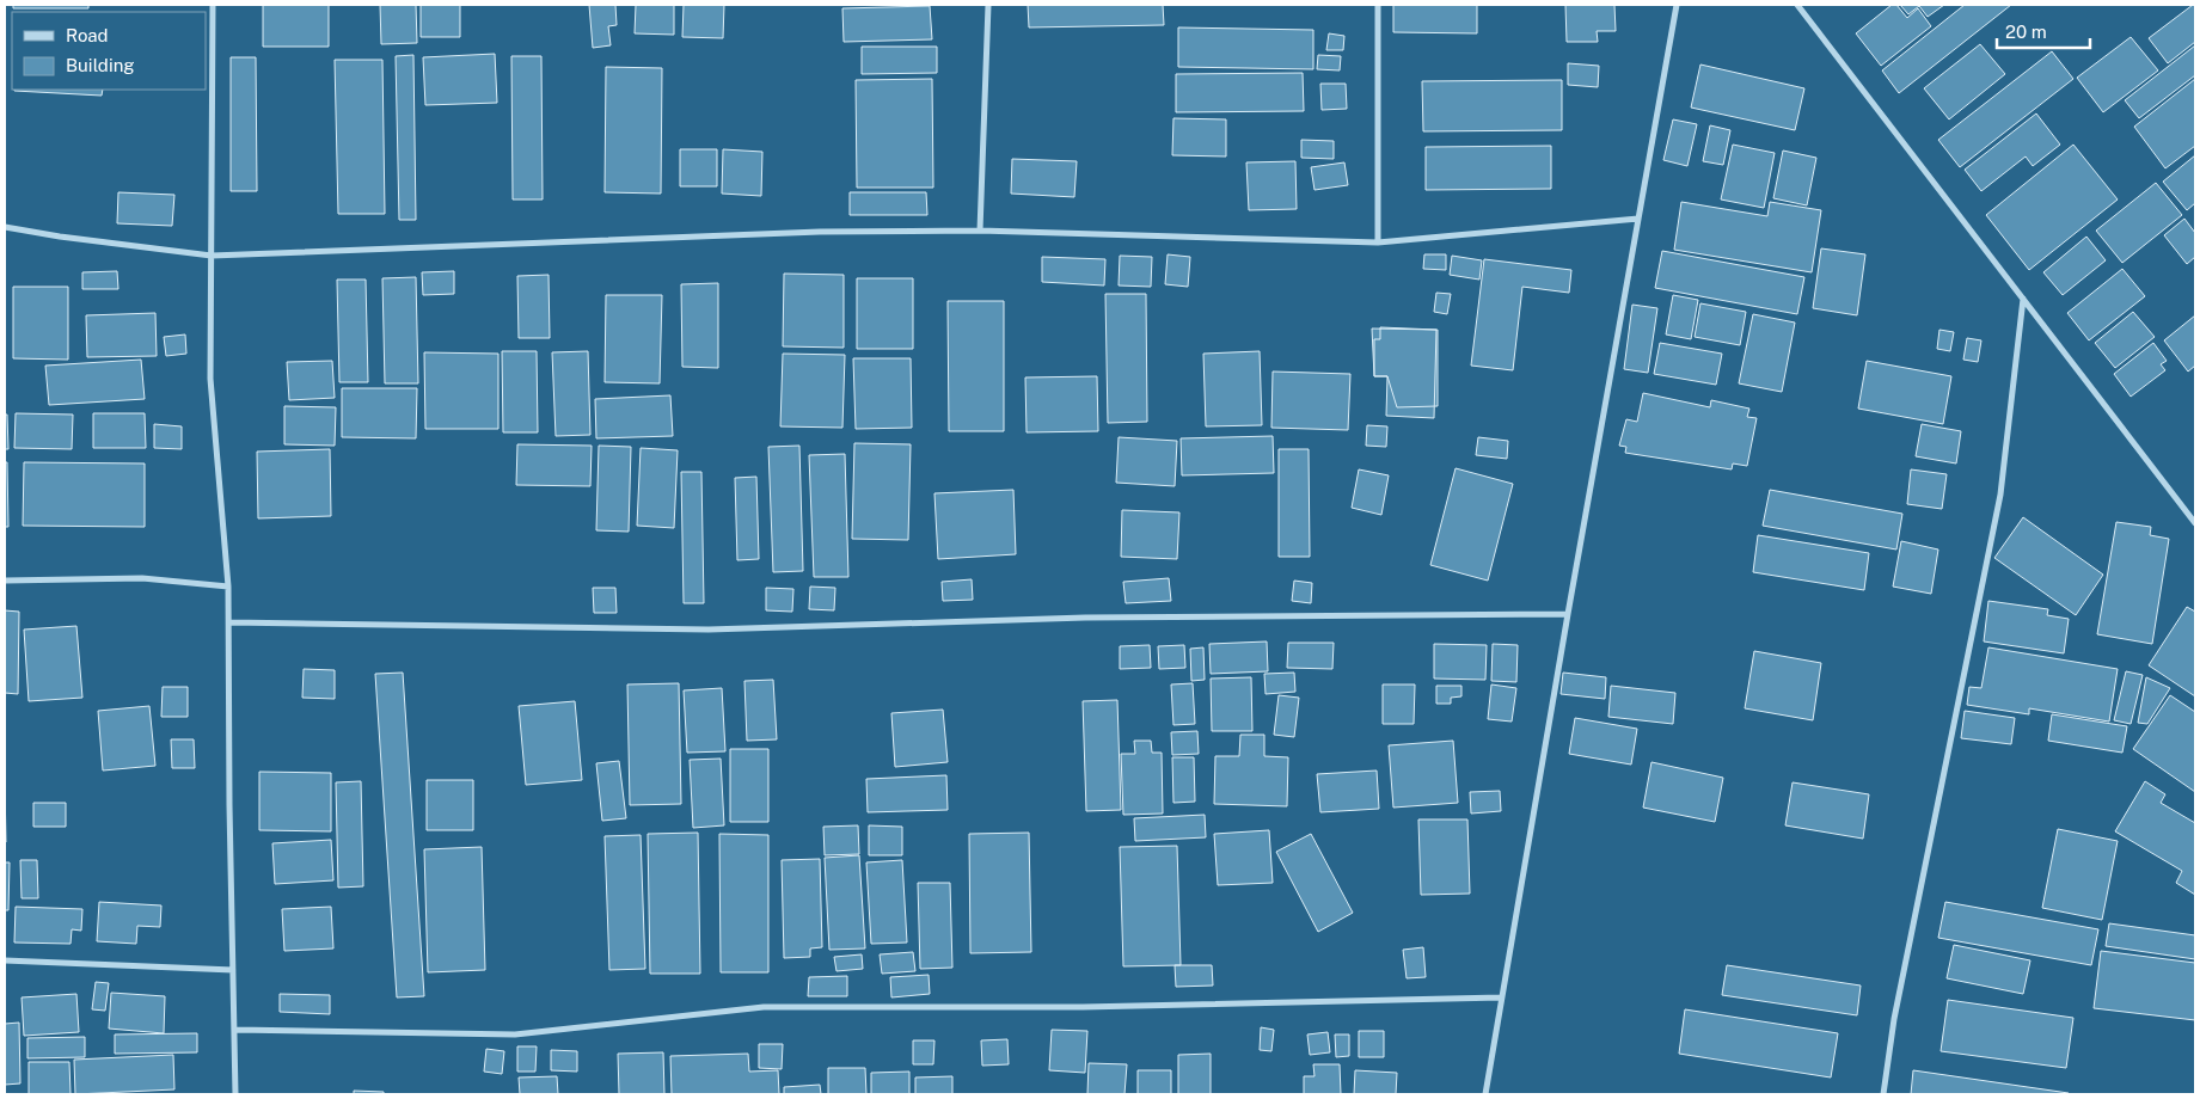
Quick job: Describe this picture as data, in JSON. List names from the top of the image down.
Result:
{
  "legend": ["Road", "Building"],
  "scale_bar": "20 m"
}
